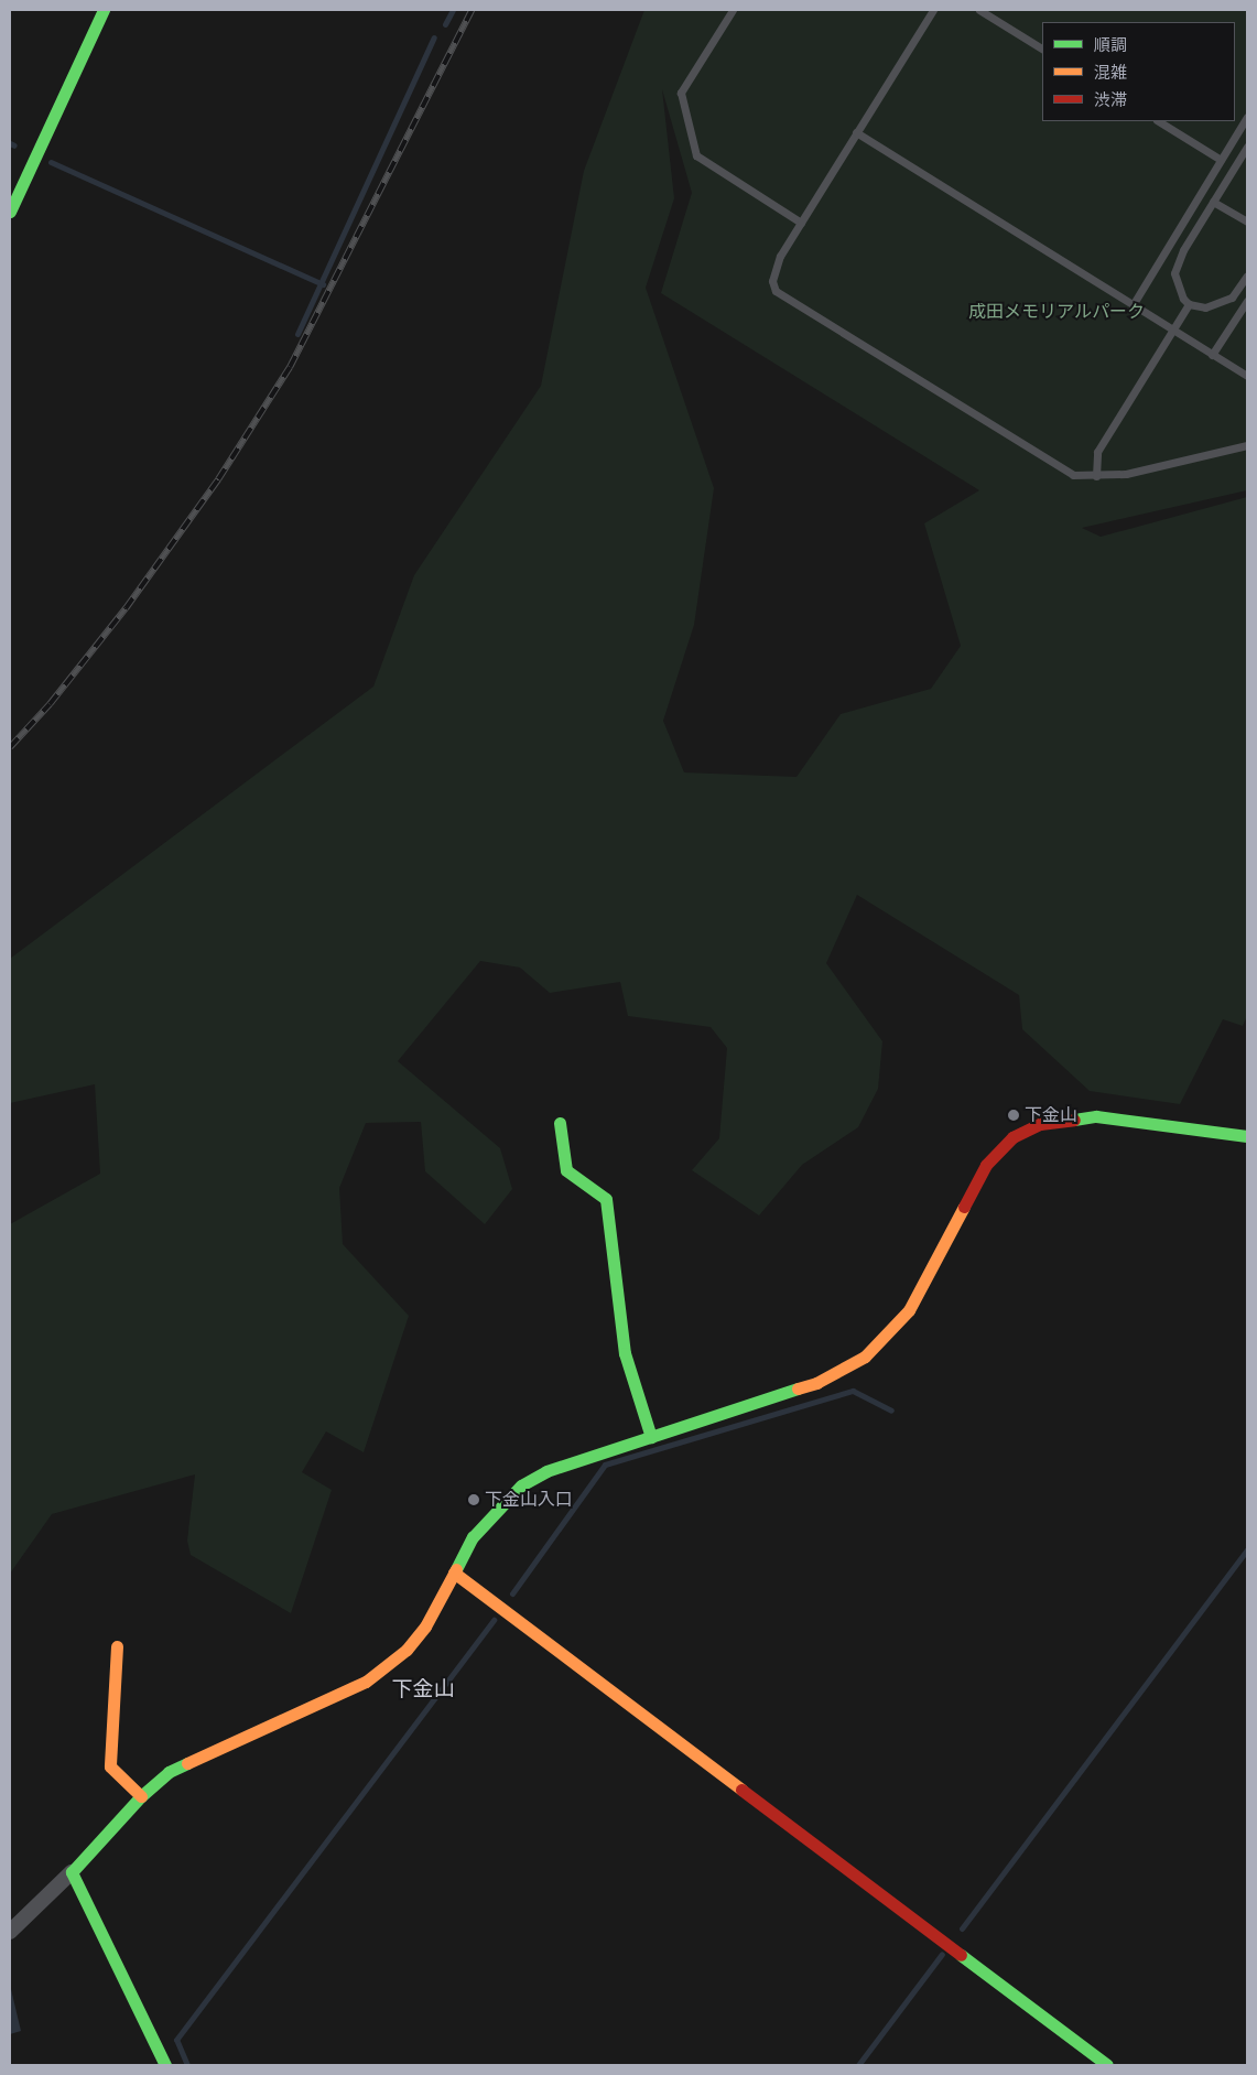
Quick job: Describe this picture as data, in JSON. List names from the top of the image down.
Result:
{
  "districts": ["下金山"],
  "parks": ["成田メモリアルパーク"],
  "places": ["下金山", "下金山入口"],
  "legend": ["順調", "混雑", "渋滞"]
}
